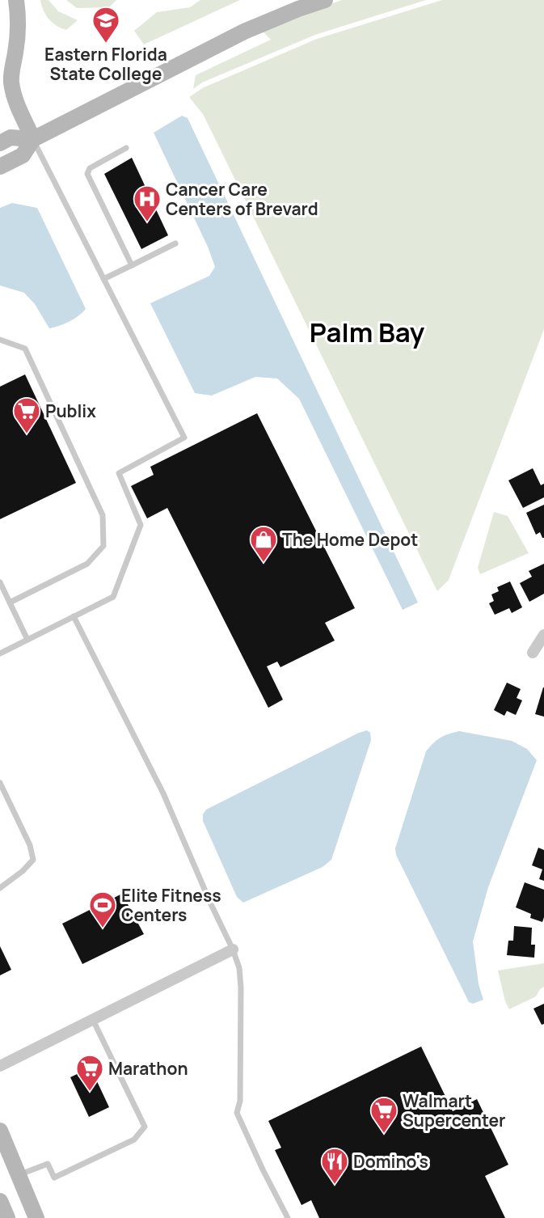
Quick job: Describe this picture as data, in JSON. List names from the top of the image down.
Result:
{
  "districts": ["Palm Bay"],
  "places": {
    "school or university": ["Eastern Florida State College"],
    "hospital": ["Cancer Care Centers of Brevard"],
    "supermarket": ["Publix", "Marathon", "Walmart Supercenter"],
    "shop": ["The Home Depot"],
    "sports": ["Elite Fitness Centers"],
    "restaurant": ["Domino's"]
  }
}
